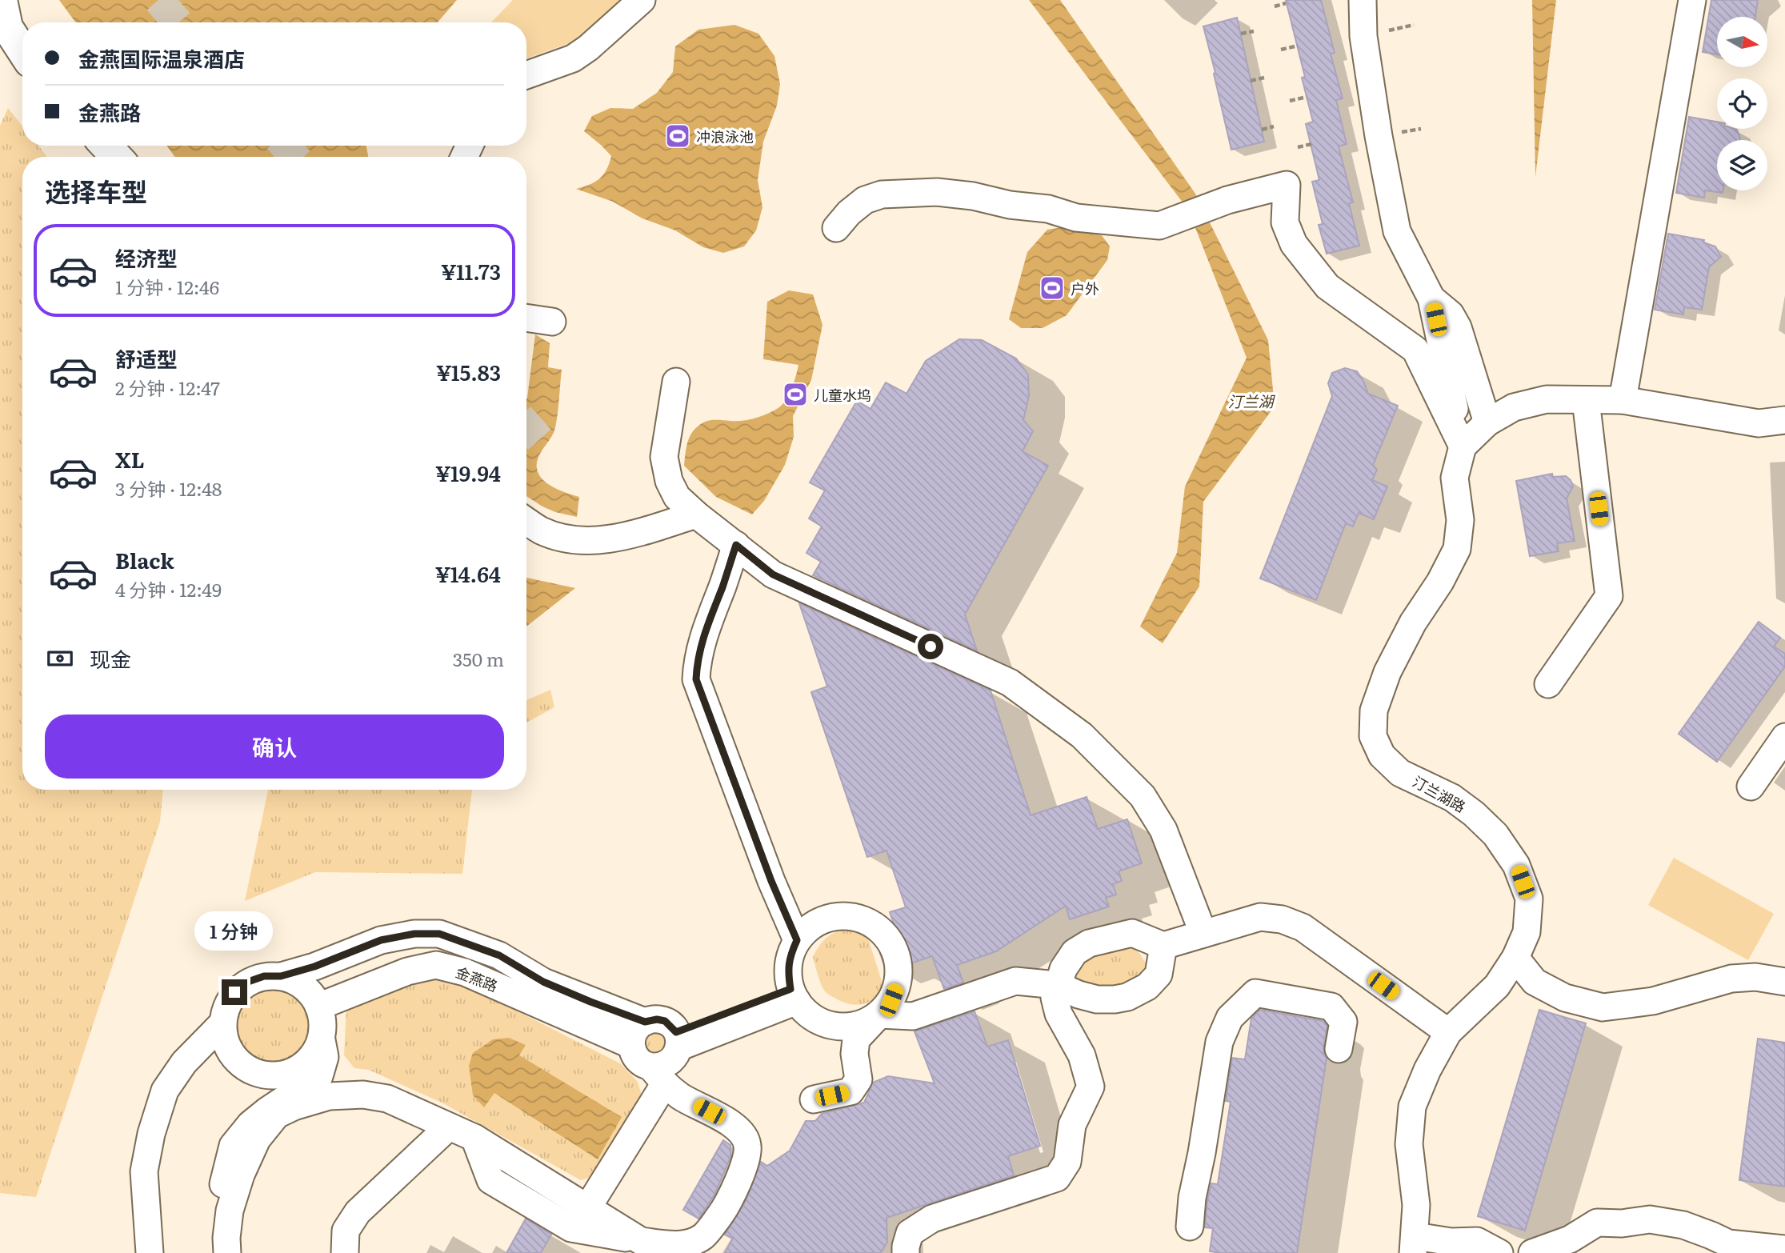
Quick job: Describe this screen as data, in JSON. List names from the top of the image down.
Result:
{
  "streets": {
    "street": ["汀兰湖路", "金燕路"]
  },
  "water": ["汀兰湖"],
  "places": {
    "sports": ["冲浪泳池", "户外", "儿童水坞"]
  },
  "north": "right",
  "page": {
    "banner": ["金燕国际温泉酒店", "金燕路"],
    "heading": "选择车型",
    "list": [
      {
        "name": "经济型",
        "note": "1 分钟 · 12:46",
        "value": "¥11.73"
      },
      {
        "name": "舒适型",
        "note": "2 分钟 · 12:47",
        "value": "¥15.83"
      },
      {
        "name": "XL",
        "note": "3 分钟 · 12:48",
        "value": "¥19.94"
      },
      {
        "name": "Black",
        "note": "4 分钟 · 12:49",
        "value": "¥14.64"
      }
    ],
    "pay": ["现金", "350 m"],
    "buttons": "确认",
    "bubble": "1 分钟"
  }
}
